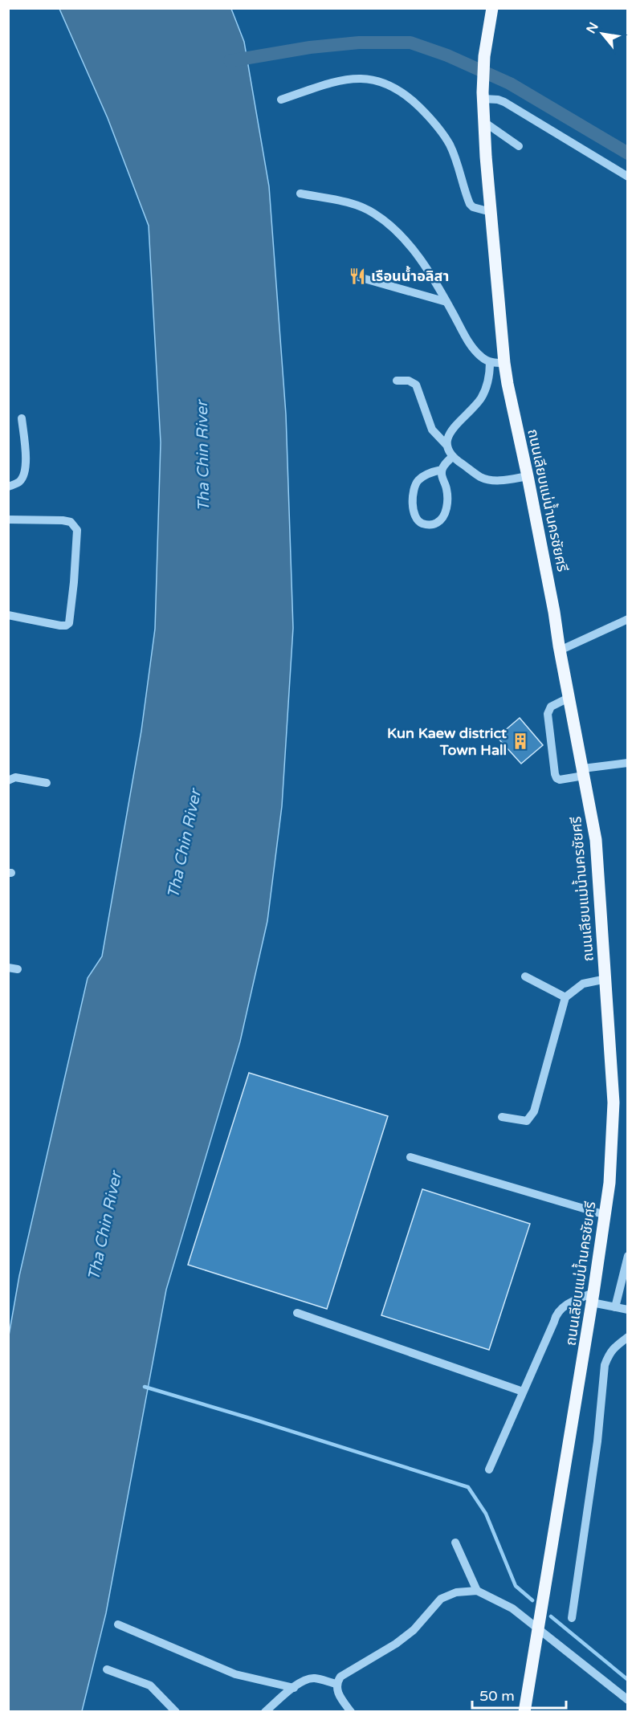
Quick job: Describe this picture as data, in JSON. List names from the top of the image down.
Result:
{
  "streets": {
    "main road": ["ถนนเลียบแม่น้ำนครชัยศรี"]
  },
  "water": ["Tha Chin River"],
  "places": {
    "restaurant": ["เรือนน้ำอลิสา"],
    "building": ["Kun Kaew district Town Hall"]
  },
  "scale_bar": "50 m",
  "north": "top left"
}
